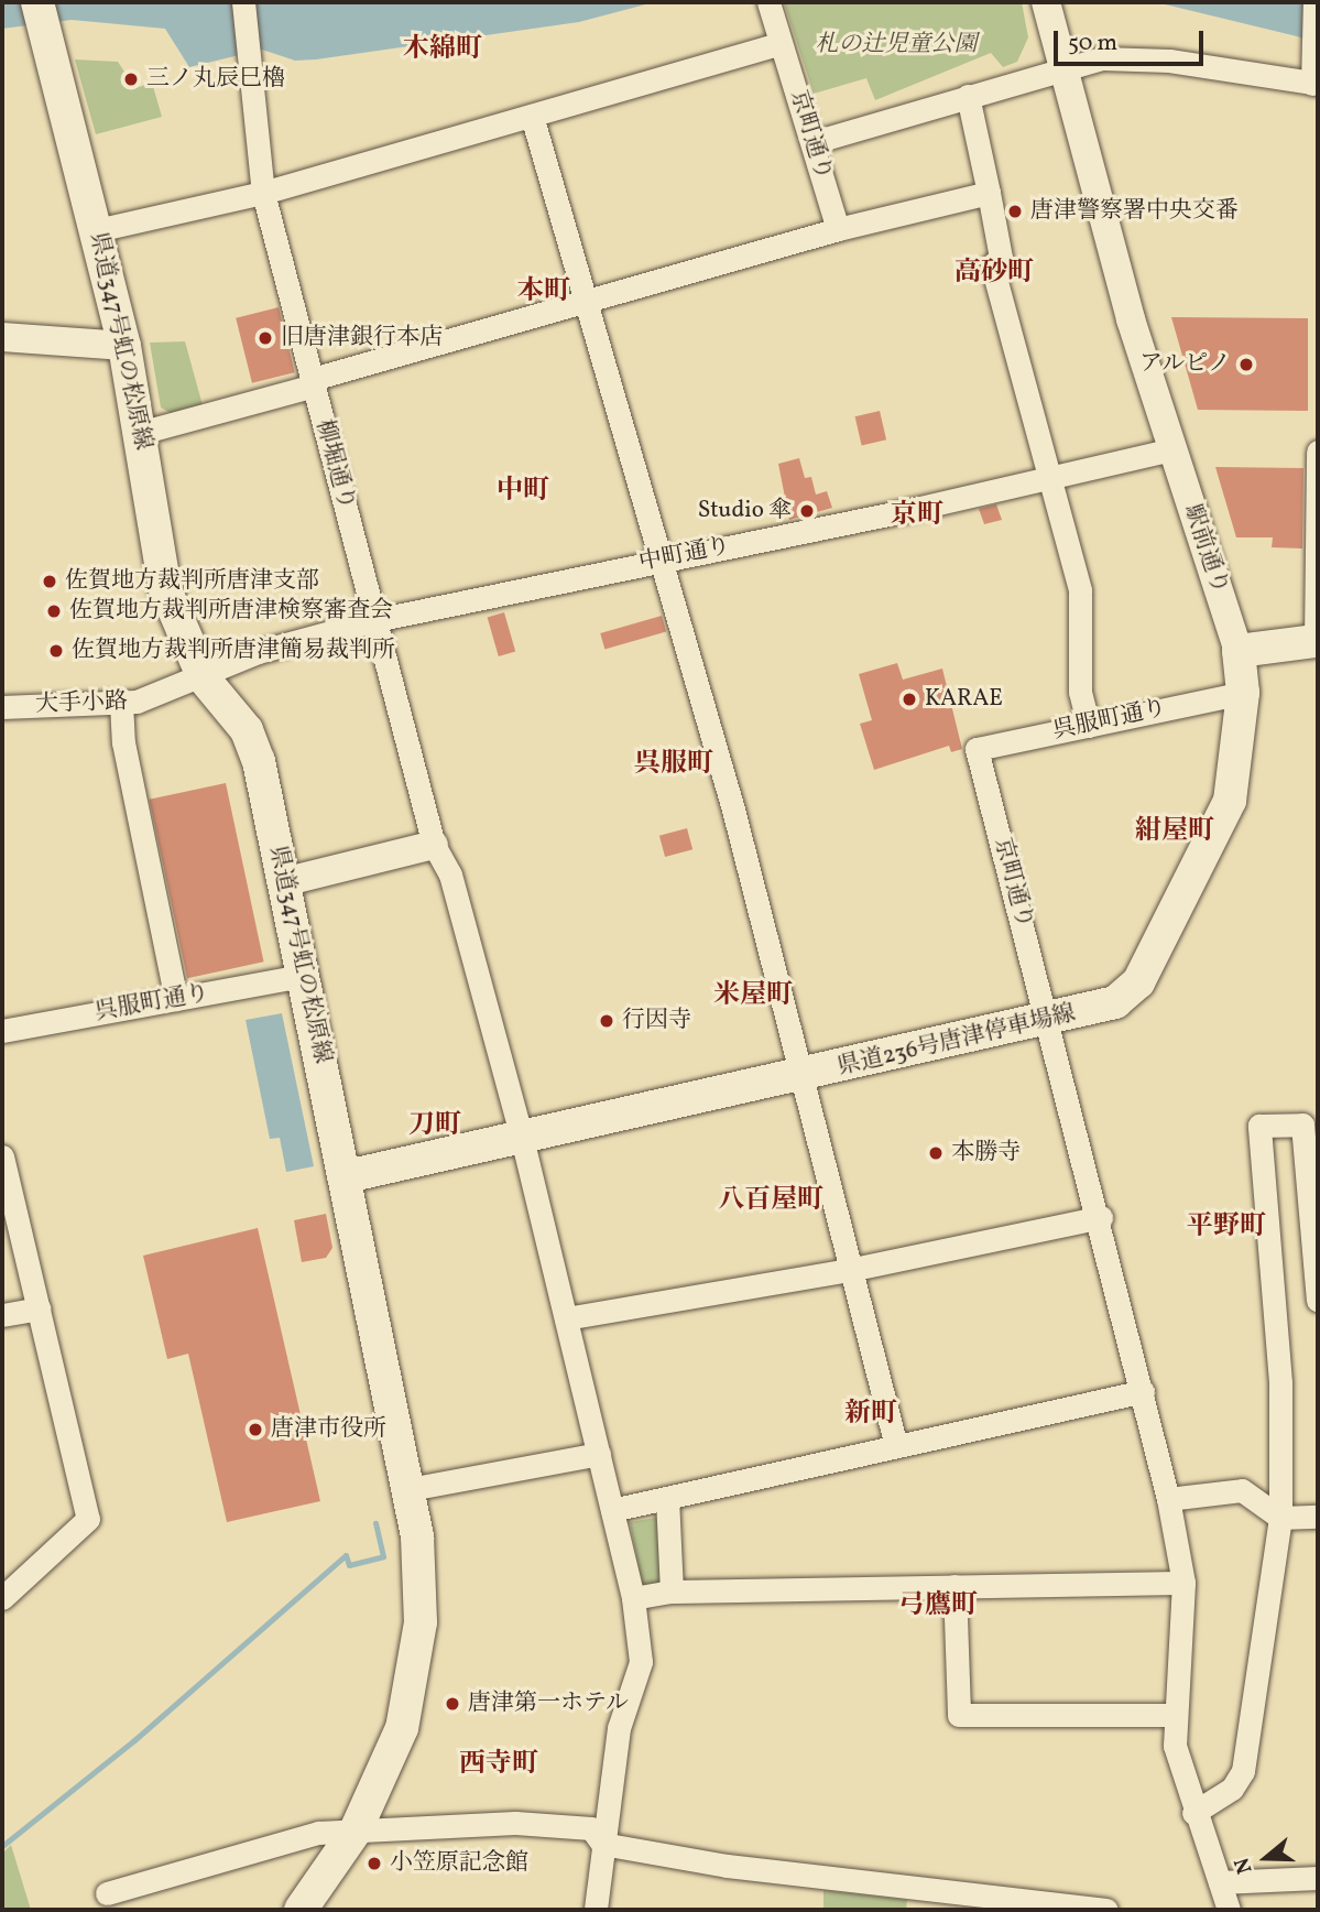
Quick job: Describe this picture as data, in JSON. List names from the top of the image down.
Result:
{
  "streets": {
    "main road": ["県道347号虹の松原線", "県道236号唐津停車場線"],
    "street": [
      "京町通り",
      "柳堀通り",
      "駅前通り",
      "中町通り",
      "大手小路",
      "呉服町通り"
    ]
  },
  "crossings": [
    ["京町通り", "呉服町通り"],
    ["京町通り", "県道236号唐津停車場線"],
    ["県道347号虹の松原線", "中町通り"],
    ["県道347号虹の松原線", "大手小路"],
    ["県道347号虹の松原線", "呉服町通り"],
    ["県道347号虹の松原線", "県道236号唐津停車場線"],
    ["柳堀通り", "中町通り"],
    ["柳堀通り", "県道236号唐津停車場線"],
    ["駅前通り", "中町通り"],
    ["駅前通り", "県道236号唐津停車場線"],
    ["中町通り", "大手小路"],
    ["呉服町通り", "県道236号唐津停車場線"]
  ],
  "districts": [
    "木綿町",
    "高砂町",
    "本町",
    "中町",
    "京町",
    "呉服町",
    "紺屋町",
    "米屋町",
    "刀町",
    "八百屋町",
    "平野町",
    "新町",
    "弓鷹町",
    "西寺町"
  ],
  "parks": ["札の辻児童公園"],
  "places": [
    "三ノ丸辰巳櫓",
    "唐津警察署中央交番",
    "旧唐津銀行本店",
    "アルピノ",
    "Studio 傘",
    "佐賀地方裁判所唐津支部",
    "佐賀地方裁判所唐津検察審査会",
    "佐賀地方裁判所唐津簡易裁判所",
    "KARAE",
    "行因寺",
    "本勝寺",
    "唐津市役所",
    "唐津第一ホテル",
    "小笠原記念館"
  ],
  "scale_bar": "50 m",
  "north": "left"
}
